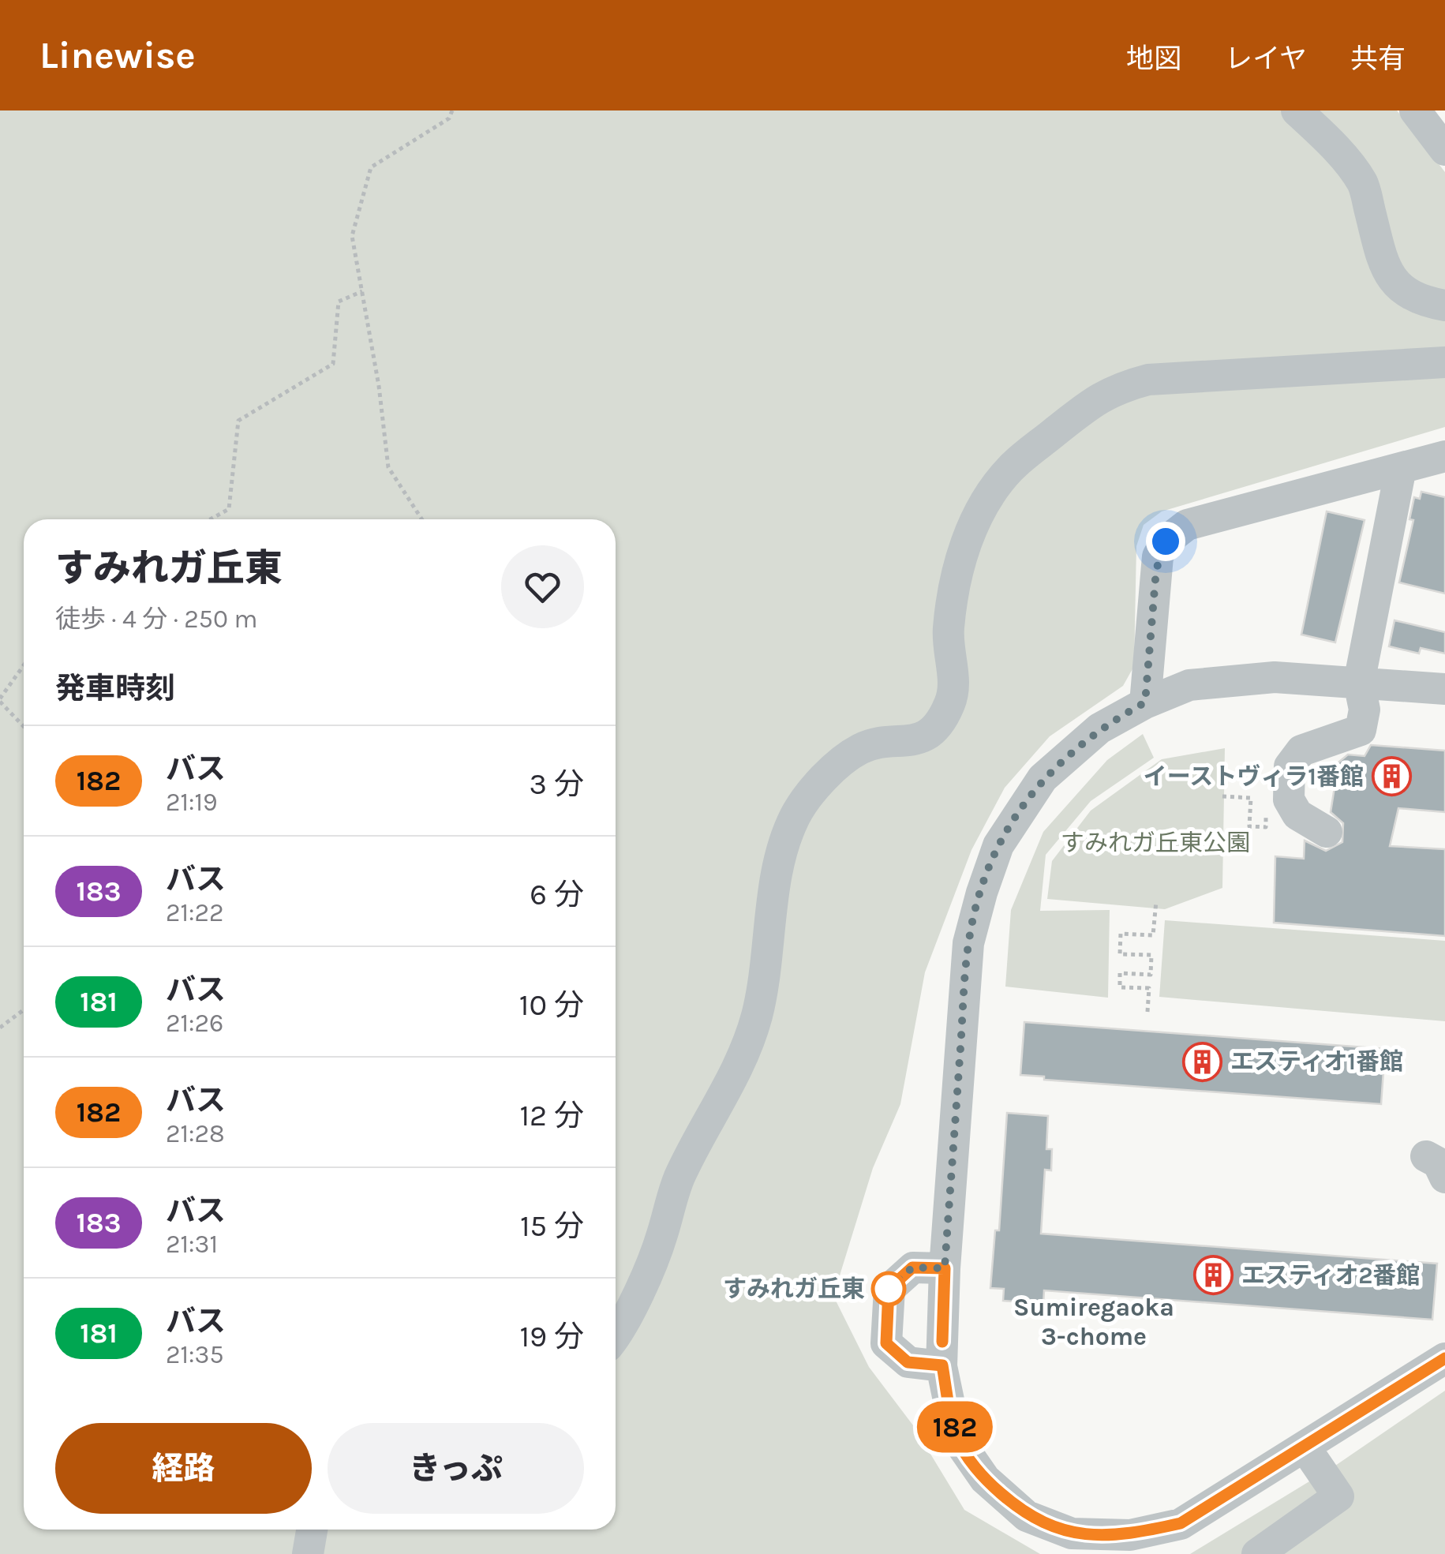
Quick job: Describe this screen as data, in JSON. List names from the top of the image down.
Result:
{
  "districts": ["Sumiregaoka 3-chome"],
  "parks": ["すみれガ丘東公園"],
  "places": {
    "building": ["イーストヴィラ1番館", "エスティオ1番館", "エスティオ2番館"],
    "other": ["すみれガ丘東"]
  },
  "lines": ["bus line 182"],
  "page": {
    "header": "Linewise",
    "nav": ["地図", "レイヤ", "共有"],
    "on_map": "182",
    "heading": [
      ["すみれガ丘東", "徒歩 · 4 分 · 250 m"],
      "発車時刻"
    ],
    "list": [
      {
        "mark": "182",
        "name": "バス",
        "note": "21:19",
        "value": "3 分"
      },
      {
        "mark": "183",
        "name": "バス",
        "note": "21:22",
        "value": "6 分"
      },
      {
        "mark": "181",
        "name": "バス",
        "note": "21:26",
        "value": "10 分"
      },
      {
        "mark": "182",
        "name": "バス",
        "note": "21:28",
        "value": "12 分"
      },
      {
        "mark": "183",
        "name": "バス",
        "note": "21:31",
        "value": "15 分"
      },
      {
        "mark": "181",
        "name": "バス",
        "note": "21:35",
        "value": "19 分"
      }
    ],
    "buttons": ["経路", "きっぷ"]
  }
}
